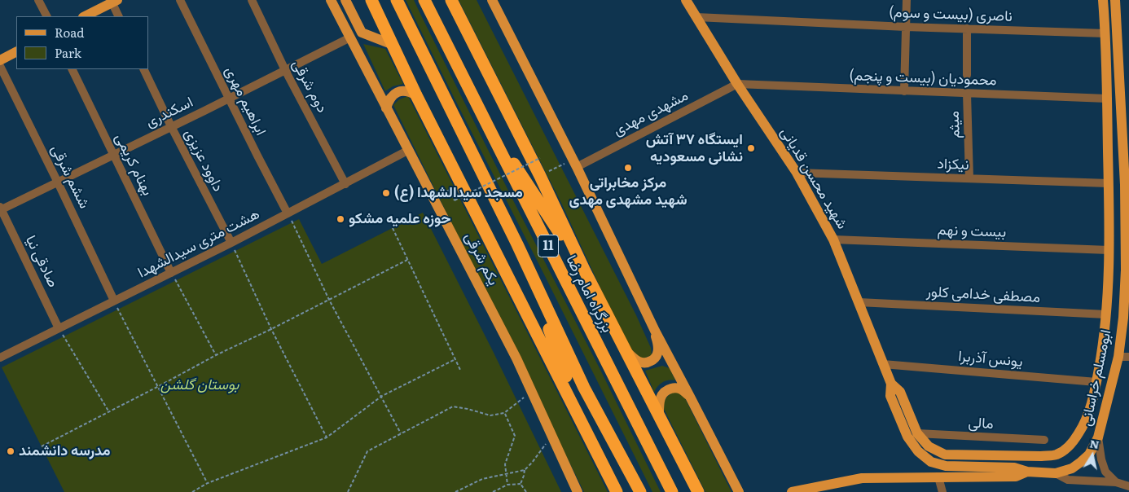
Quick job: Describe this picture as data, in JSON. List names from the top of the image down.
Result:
{
  "streets": {
    "highway": ["11", "بزرگراه امام رضا"],
    "main road": ["شهید محسن قدیانی", "یکم شرقی", "ابومسلم خراسانی"],
    "street": [
      "ناصری (بیست و سوم)",
      "محمودیان (بیست و پنجم)",
      "دوم شرقی",
      "ابراهیم مهری",
      "اسکندری",
      "مشهدی مهدی",
      "میثم",
      "داوود عزیزی",
      "بهنام کریمی",
      "نیکزاد",
      "ششم شرقی",
      "بیست و نهم",
      "هشت متری سیدالشهدا",
      "صادقی نیا",
      "مصطفی خدامی کلور",
      "یونس آذربرا",
      "مالی"
    ]
  },
  "crossings": [
    ["ناصری (بیست و سوم)", "شهید محسن قدیانی"],
    ["ناصری (بیست و سوم)", "ابومسلم خراسانی"],
    ["محمودیان (بیست و پنجم)", "مشهدی مهدی"],
    ["محمودیان (بیست و پنجم)", "میثم"],
    ["محمودیان (بیست و پنجم)", "شهید محسن قدیانی"],
    ["محمودیان (بیست و پنجم)", "ابومسلم خراسانی"],
    ["دوم شرقی", "اسکندری"],
    ["دوم شرقی", "هشت متری سیدالشهدا"],
    ["ابراهیم مهری", "اسکندری"],
    ["ابراهیم مهری", "هشت متری سیدالشهدا"],
    ["اسکندری", "داوود عزیزی"],
    ["اسکندری", "بهنام کریمی"],
    ["اسکندری", "ششم شرقی"],
    ["اسکندری", "یکم شرقی"],
    ["اسکندری", "صادقی نیا"],
    ["مشهدی مهدی", "شهید محسن قدیانی"],
    ["میثم", "نیکزاد"],
    ["داوود عزیزی", "هشت متری سیدالشهدا"],
    ["بهنام کریمی", "هشت متری سیدالشهدا"],
    ["نیکزاد", "شهید محسن قدیانی"],
    ["نیکزاد", "ابومسلم خراسانی"],
    ["ششم شرقی", "هشت متری سیدالشهدا"],
    ["شهید محسن قدیانی", "بیست و نهم"],
    ["شهید محسن قدیانی", "مصطفی خدامی کلور"],
    ["شهید محسن قدیانی", "یونس آذربرا"],
    ["شهید محسن قدیانی", "ابومسلم خراسانی"],
    ["شهید محسن قدیانی", "مالی"],
    ["بیست و نهم", "ابومسلم خراسانی"],
    ["هشت متری سیدالشهدا", "یکم شرقی"],
    ["هشت متری سیدالشهدا", "صادقی نیا"],
    ["مصطفی خدامی کلور", "ابومسلم خراسانی"],
    ["یونس آذربرا", "ابومسلم خراسانی"]
  ],
  "parks": ["بوستان گلشن"],
  "places": [
    "ایستگاه ۳۷ آتش نشانی مسعودیه",
    "مرکز مخابراتی شهید مشهدی مهدی",
    "مسجد سیدالشهدا (ع)",
    "حوزه علمیه مشکو",
    "مدرسه دانشمند"
  ],
  "legend": ["Road", "Park"],
  "north": "top"
}
